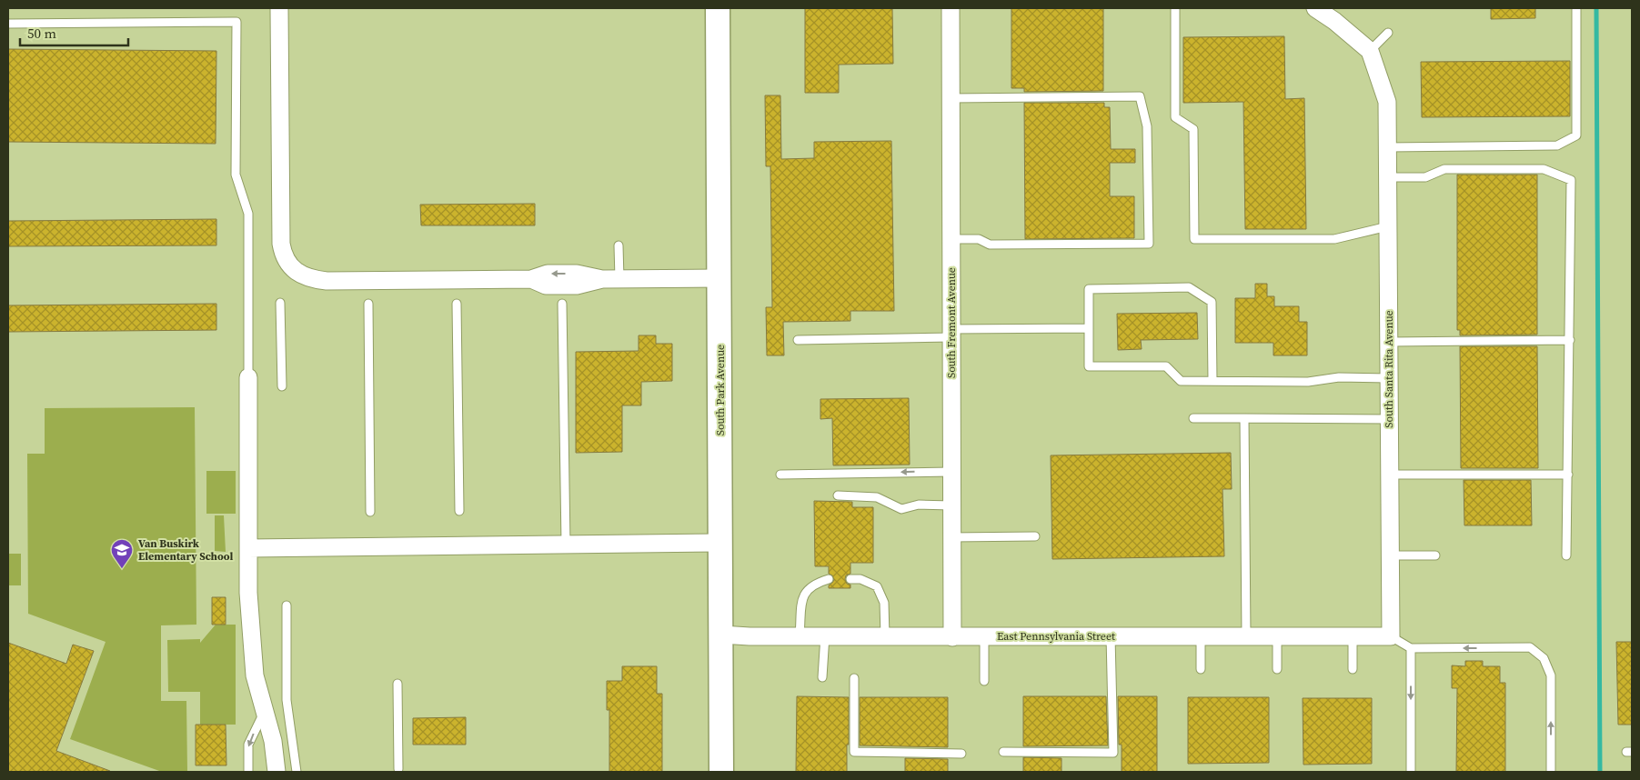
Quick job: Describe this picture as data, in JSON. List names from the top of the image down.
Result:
{
  "streets": {
    "main road": ["South Park Avenue"],
    "street": ["South Fremont Avenue", "South Santa Rita Avenue", "East Pennsylvania Street"]
  },
  "crossings": [
    ["South Fremont Avenue", "East Pennsylvania Street"],
    ["South Santa Rita Avenue", "East Pennsylvania Street"],
    ["South Park Avenue", "East Pennsylvania Street"]
  ],
  "places": {
    "school or university": ["Van Buskirk Elementary School"]
  },
  "scale_bar": "50 m"
}
